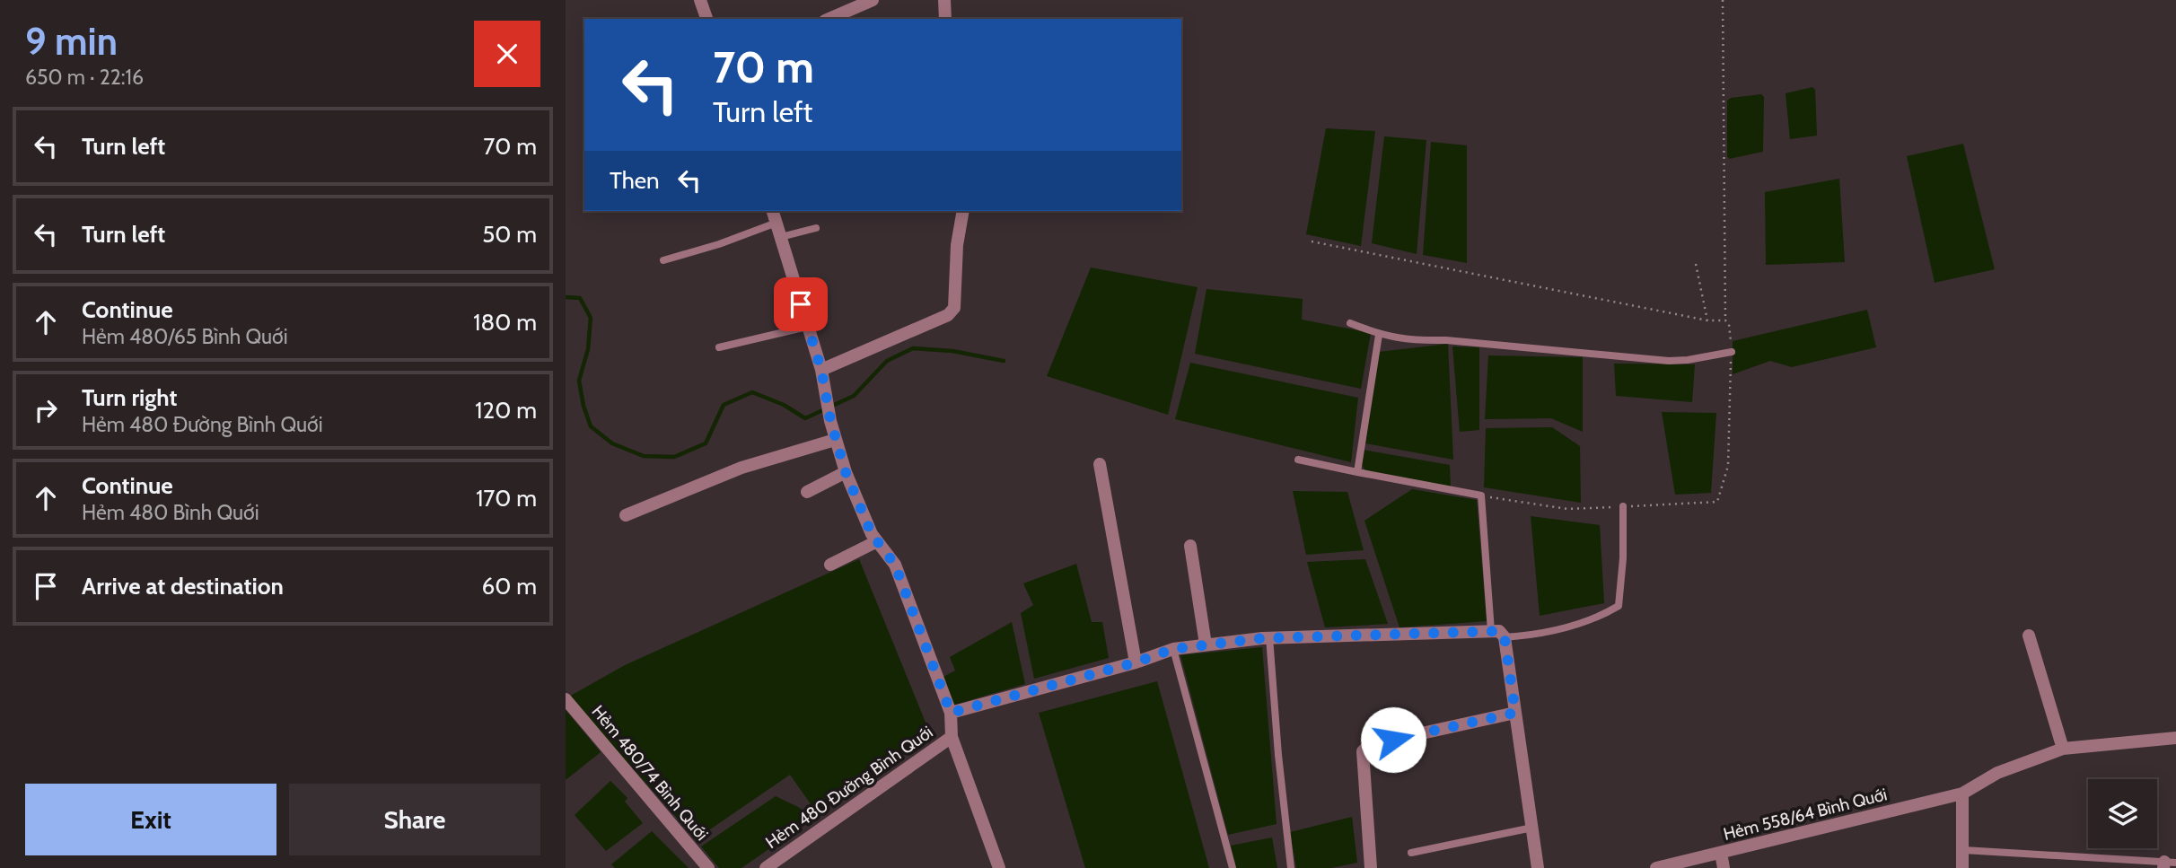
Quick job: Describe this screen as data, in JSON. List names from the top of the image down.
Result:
{
  "streets": {
    "street": ["Hẻm 480/74 Bình Quới", "Hẻm 480 Đường Bình Quới", "Hẻm 558/64 Bình Quới"]
  },
  "page": {
    "heading": ["9 min", "650 m · 22:16"],
    "turn": ["70 m", "Turn left"],
    "list": [
      {
        "name": "Turn left",
        "value": "70 m"
      },
      {
        "name": "Turn left",
        "value": "50 m"
      },
      {
        "name": "Continue",
        "note": "Hẻm 480/65 Bình Quới",
        "value": "180 m"
      },
      {
        "name": "Turn right",
        "note": "Hẻm 480 Đường Bình Quới",
        "value": "120 m"
      },
      {
        "name": "Continue",
        "note": "Hẻm 480 Bình Quới",
        "value": "170 m"
      },
      {
        "name": "Arrive at destination",
        "value": "60 m"
      }
    ],
    "then": "Then",
    "buttons": ["Exit", "Share"]
  }
}
